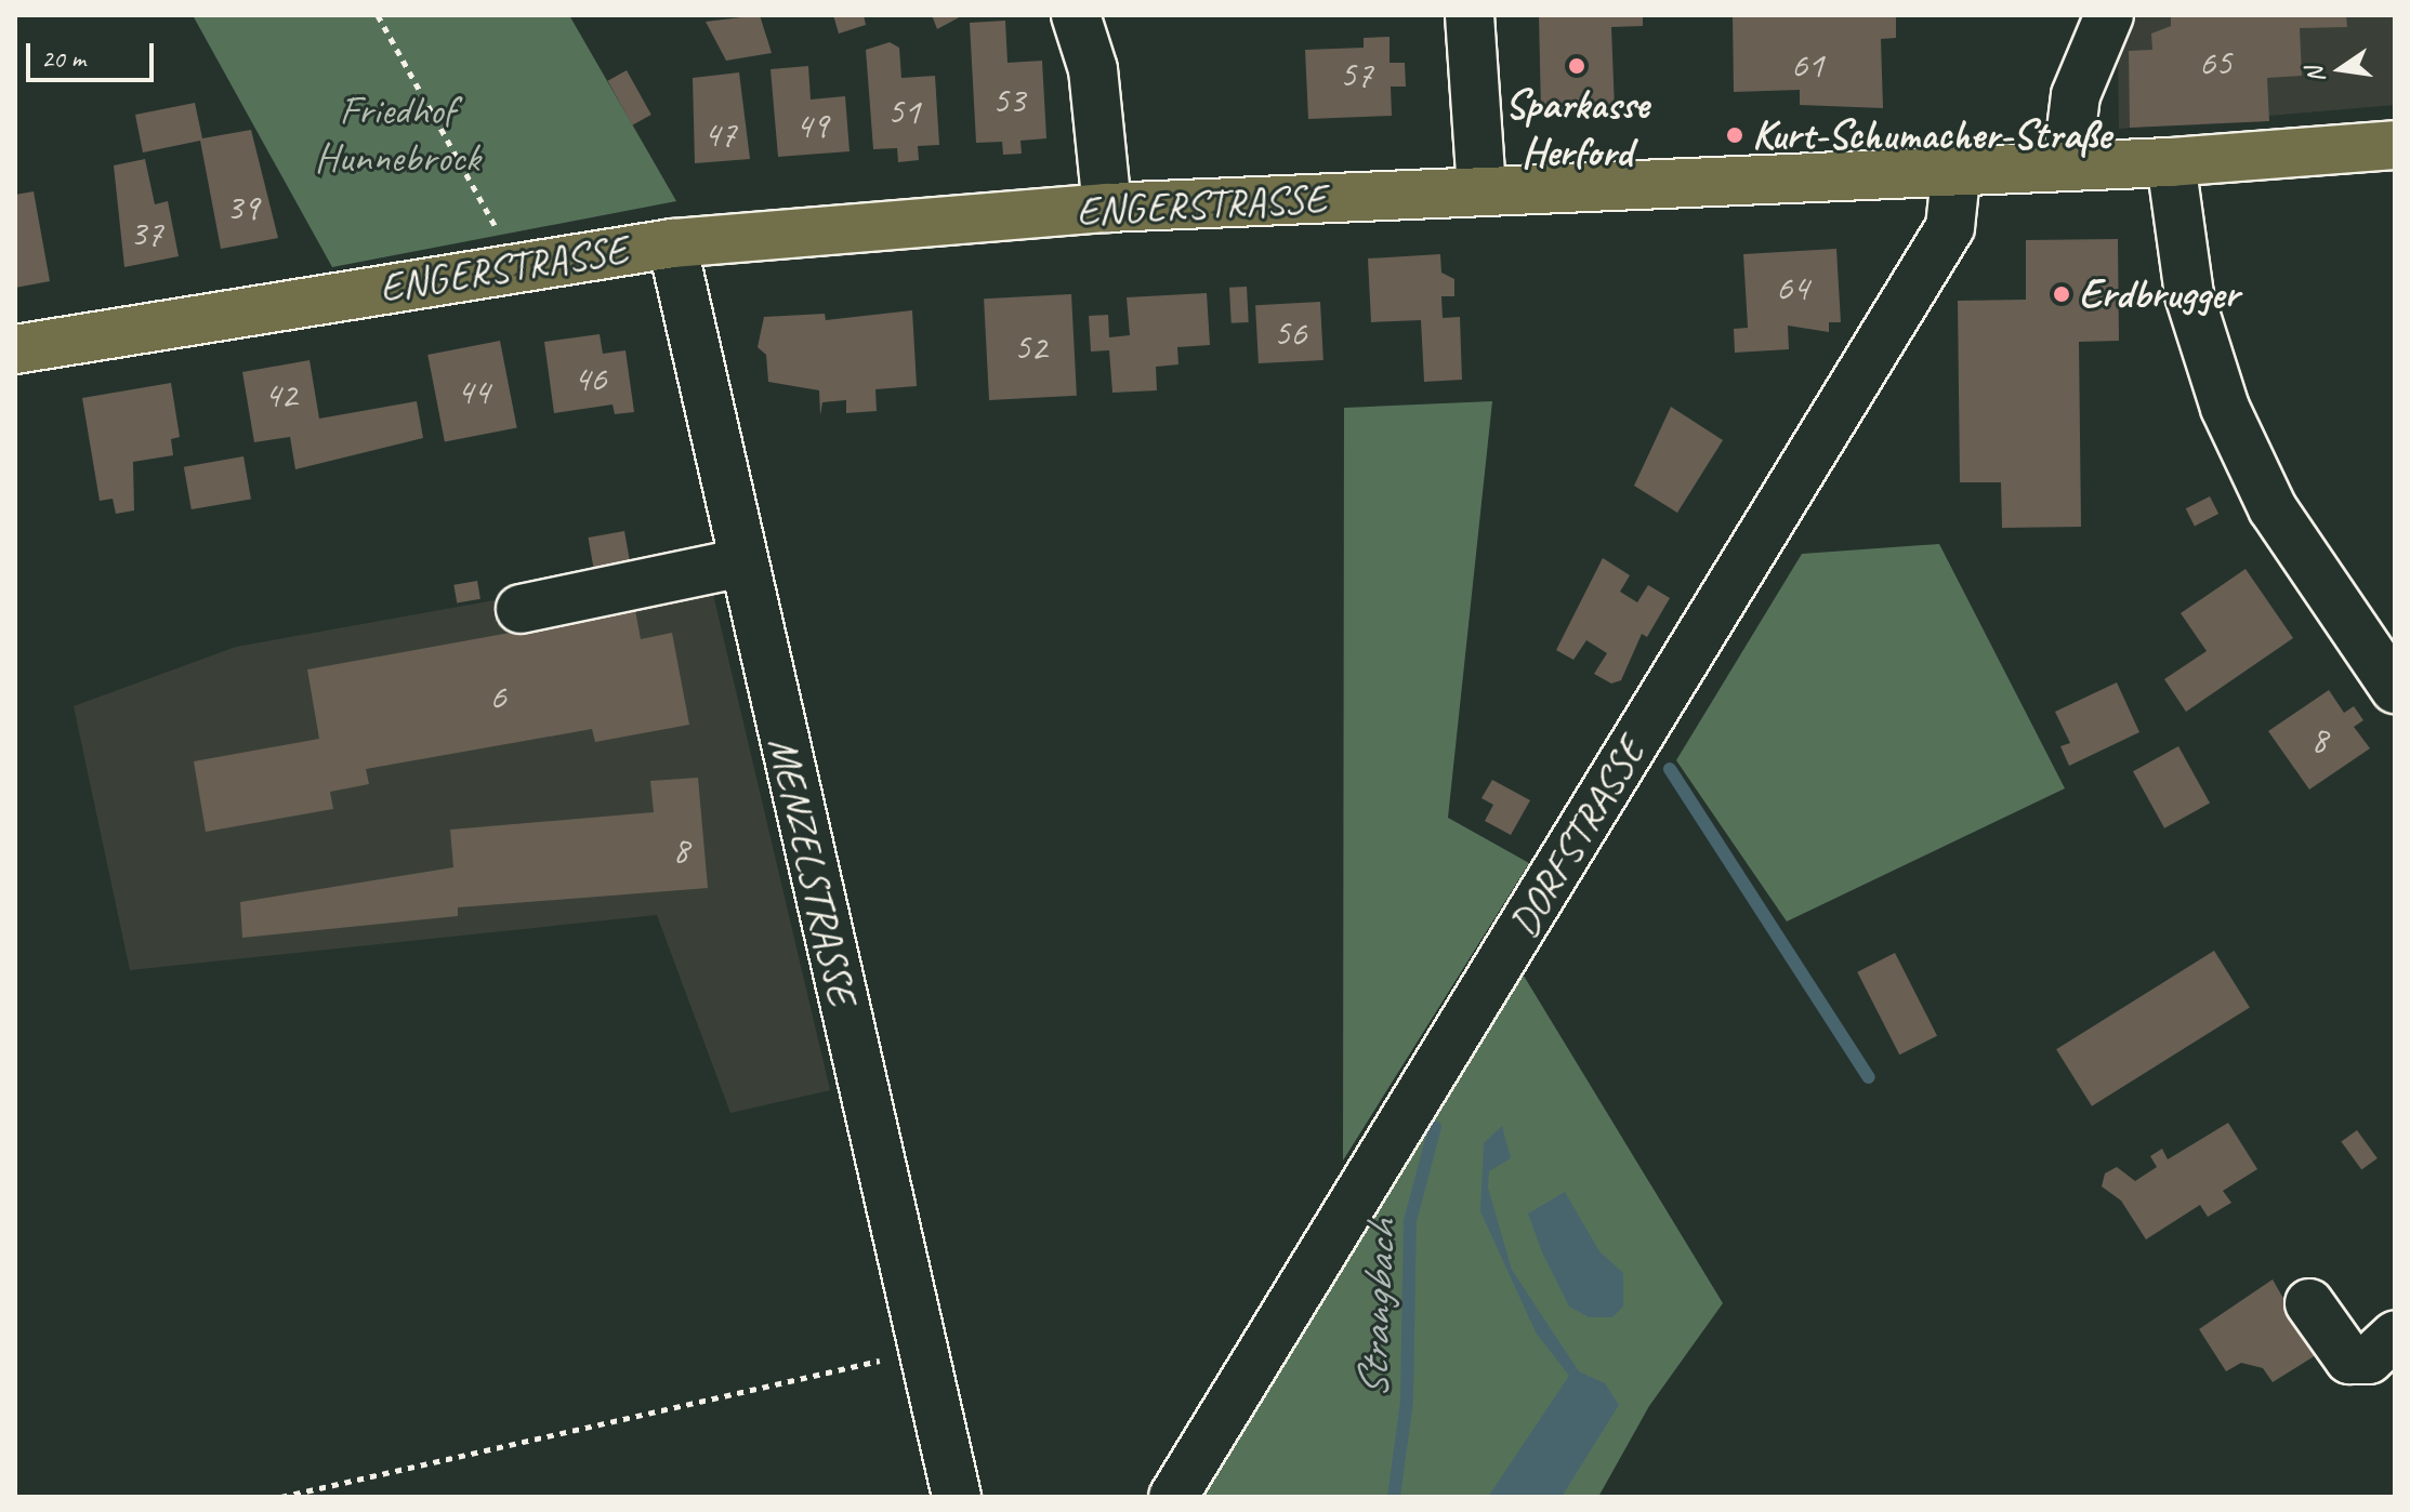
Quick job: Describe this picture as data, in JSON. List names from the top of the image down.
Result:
{
  "streets": {
    "main road": ["ENGERSTRASSE"],
    "street": ["DORFSTRASSE", "MENZELSTRASSE"]
  },
  "crossings": [
    ["ENGERSTRASSE", "DORFSTRASSE"],
    ["ENGERSTRASSE", "MENZELSTRASSE"]
  ],
  "water": ["Strangbach"],
  "parks": ["Friedhof Hunnebrock"],
  "places": ["Sparkasse Herford", "Kurt-Schumacher-Straße", "Erdbrugger"],
  "house_numbers": [
    "65",
    "61",
    "57",
    "53",
    "51",
    "49",
    "47",
    "39",
    "37",
    "64",
    "56",
    "52",
    "46",
    "44",
    "42",
    "6",
    "8",
    "8"
  ],
  "scale_bar": "20 m",
  "north": "left"
}
